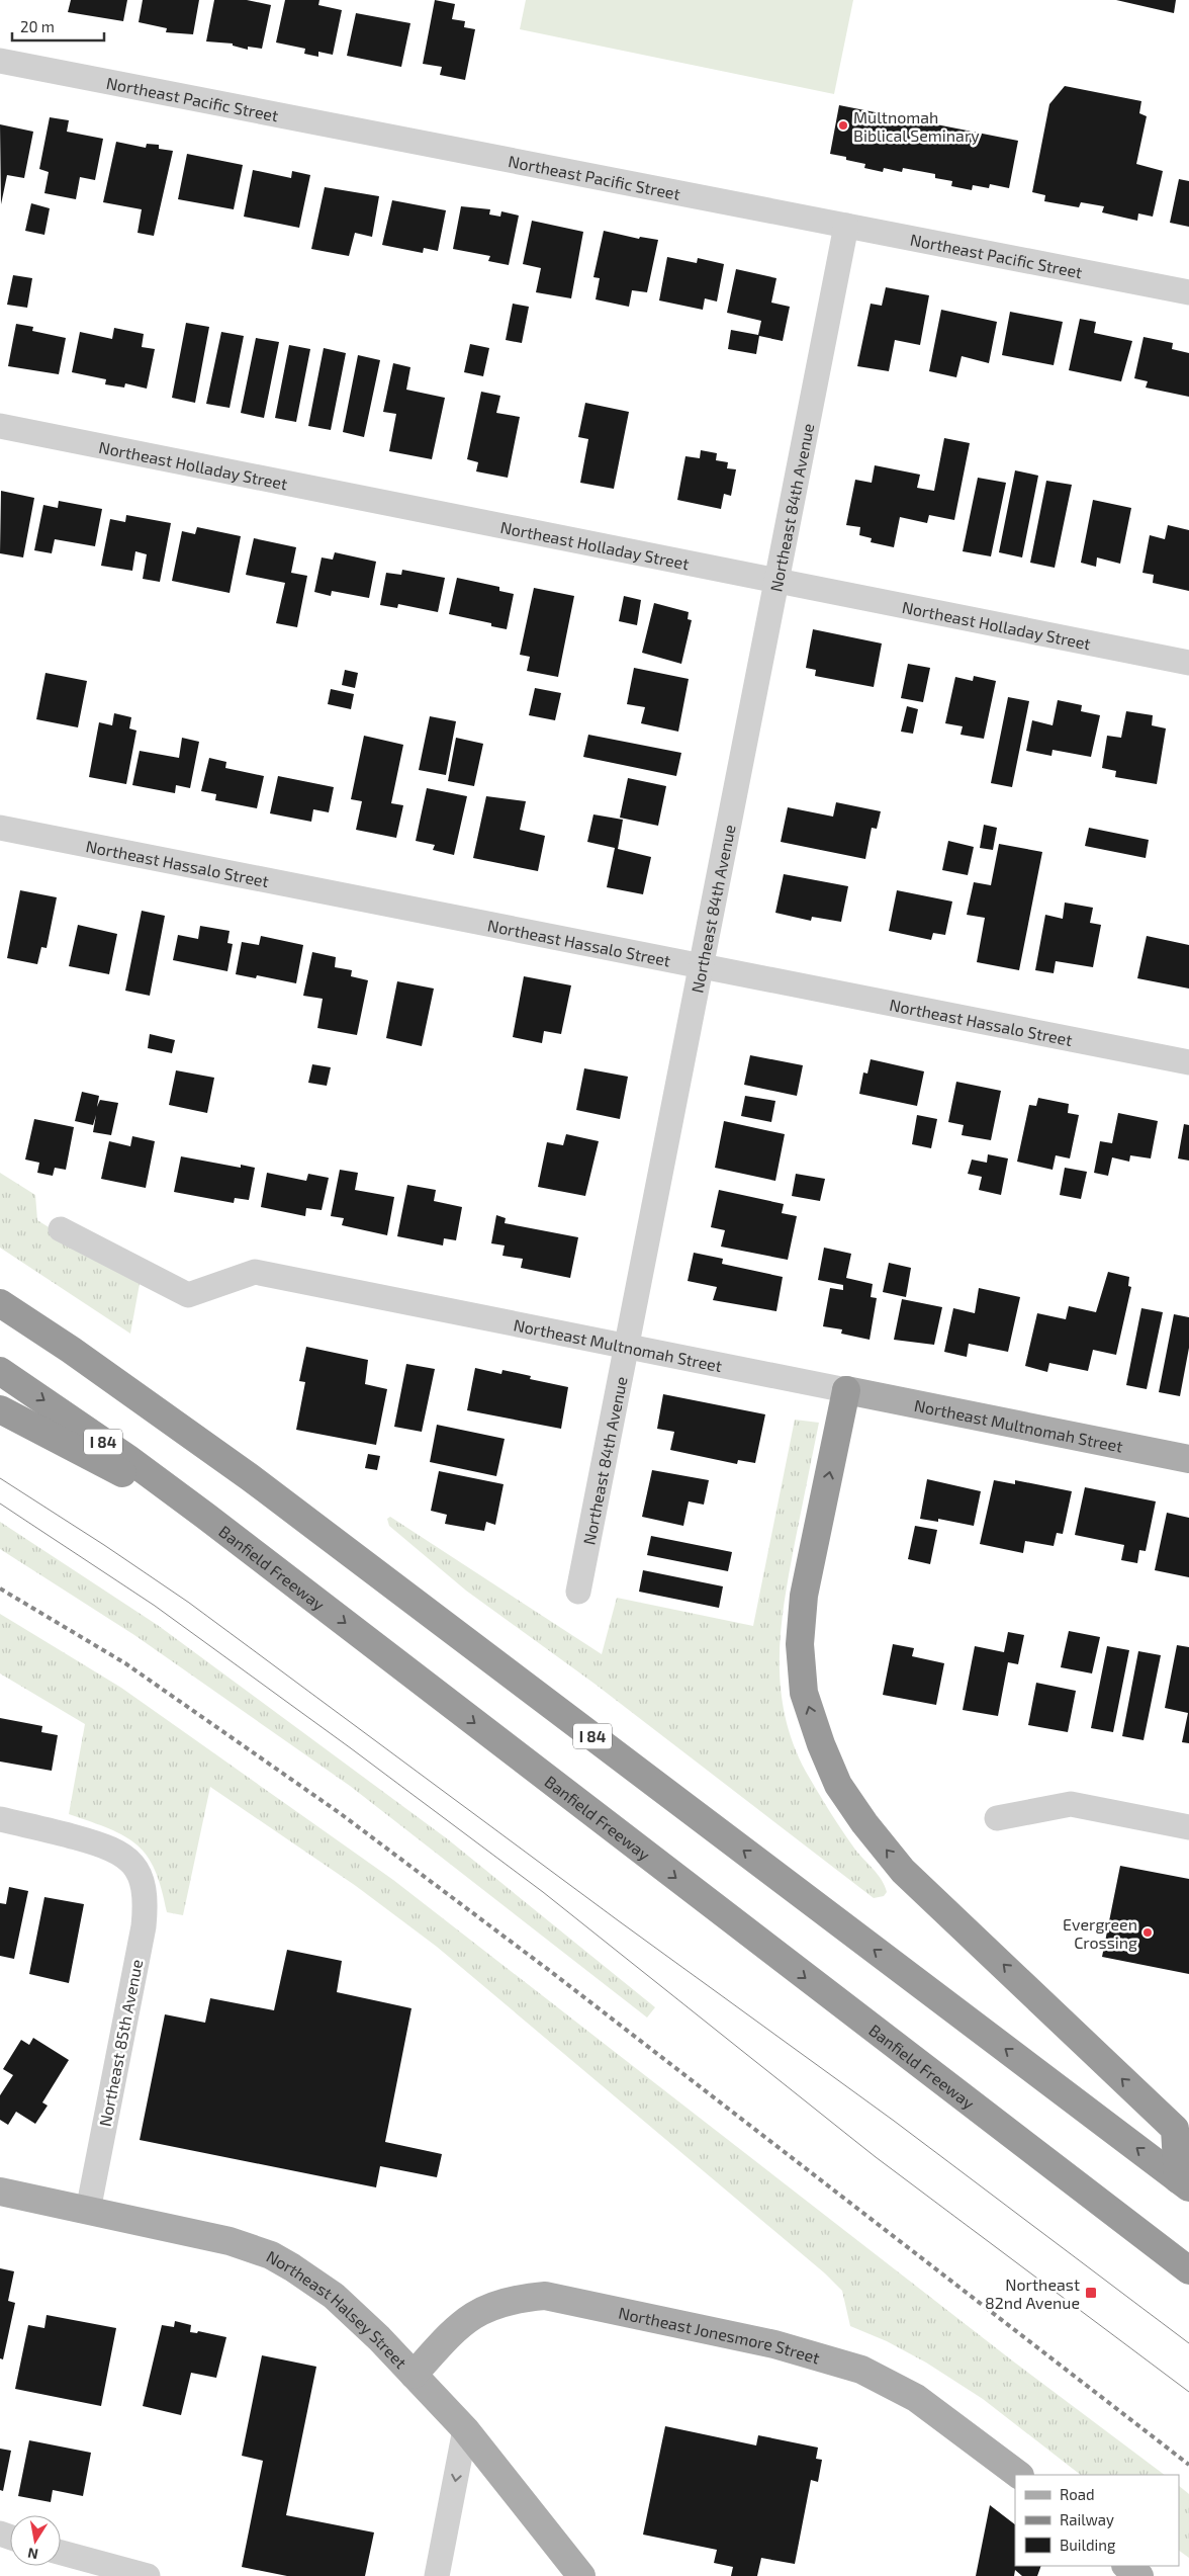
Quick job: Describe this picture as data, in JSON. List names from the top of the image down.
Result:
{
  "streets": {
    "highway": ["I 84", "Banfield Freeway"],
    "main road": ["Northeast Multnomah Street", "Northeast Halsey Street", "Northeast Jonesmore Street"],
    "street": [
      "Northeast Pacific Street",
      "Northeast Holladay Street",
      "Northeast 84th Avenue",
      "Northeast Hassalo Street",
      "Northeast 85th Avenue"
    ]
  },
  "crossings": [
    ["Northeast Pacific Street", "Northeast 84th Avenue"],
    ["Northeast Holladay Street", "Northeast 84th Avenue"],
    ["Northeast 84th Avenue", "Northeast Hassalo Street"],
    ["Northeast 84th Avenue", "Northeast Multnomah Street"],
    ["Northeast 85th Avenue", "Northeast Halsey Street"],
    ["Northeast Halsey Street", "Northeast Jonesmore Street"]
  ],
  "places": {
    "other": ["Multnomah Biblical Seminary", "Evergreen Crossing"],
    "transit": ["Northeast 82nd Avenue"]
  },
  "legend": ["Road", "Railway", "Building"],
  "scale_bar": "20 m",
  "north": "bottom"
}
